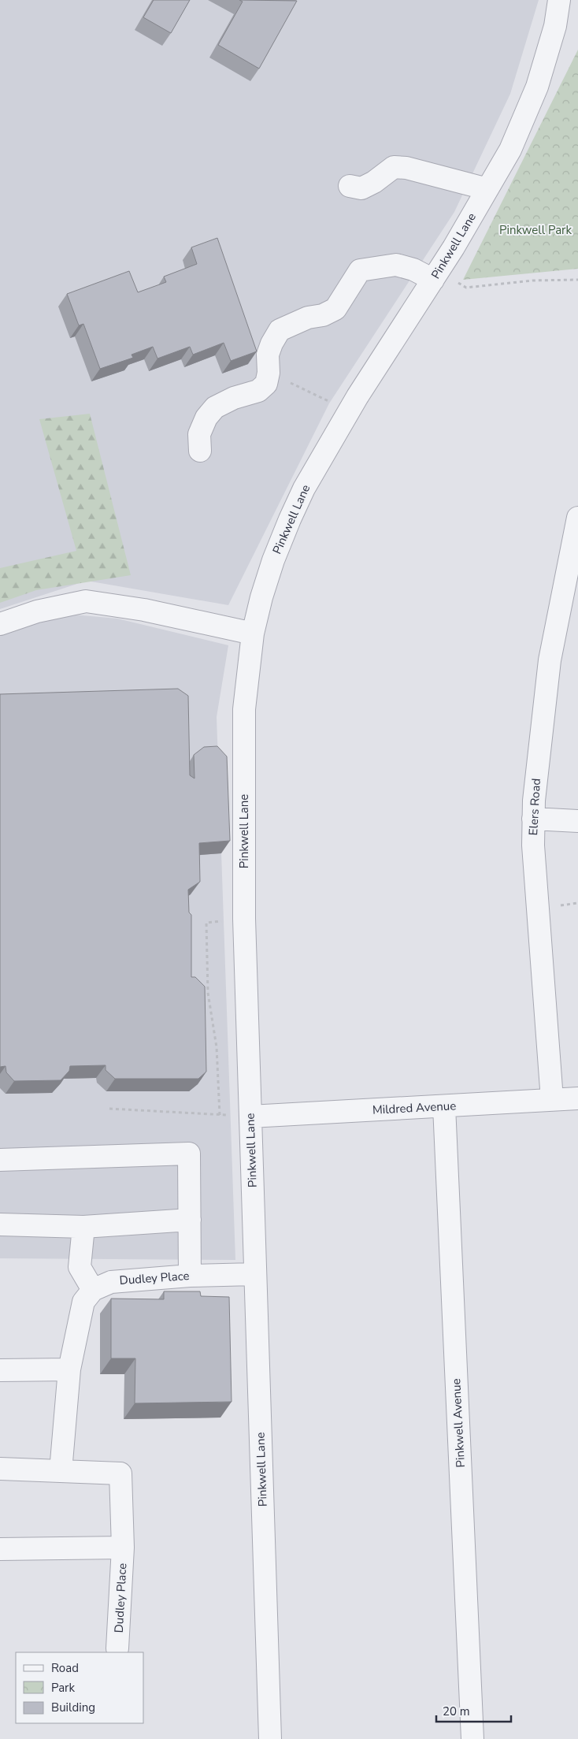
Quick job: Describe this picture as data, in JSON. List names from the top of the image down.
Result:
{
  "streets": {
    "street": [
      "Pinkwell Lane",
      "Elers Road",
      "Mildred Avenue",
      "Dudley Place",
      "Pinkwell Avenue"
    ]
  },
  "crossings": [
    ["Pinkwell Lane", "Mildred Avenue"],
    ["Pinkwell Lane", "Dudley Place"],
    ["Elers Road", "Mildred Avenue"],
    ["Mildred Avenue", "Pinkwell Avenue"]
  ],
  "parks": ["Pinkwell Park"],
  "legend": ["Road", "Park", "Building"],
  "scale_bar": "20 m"
}
